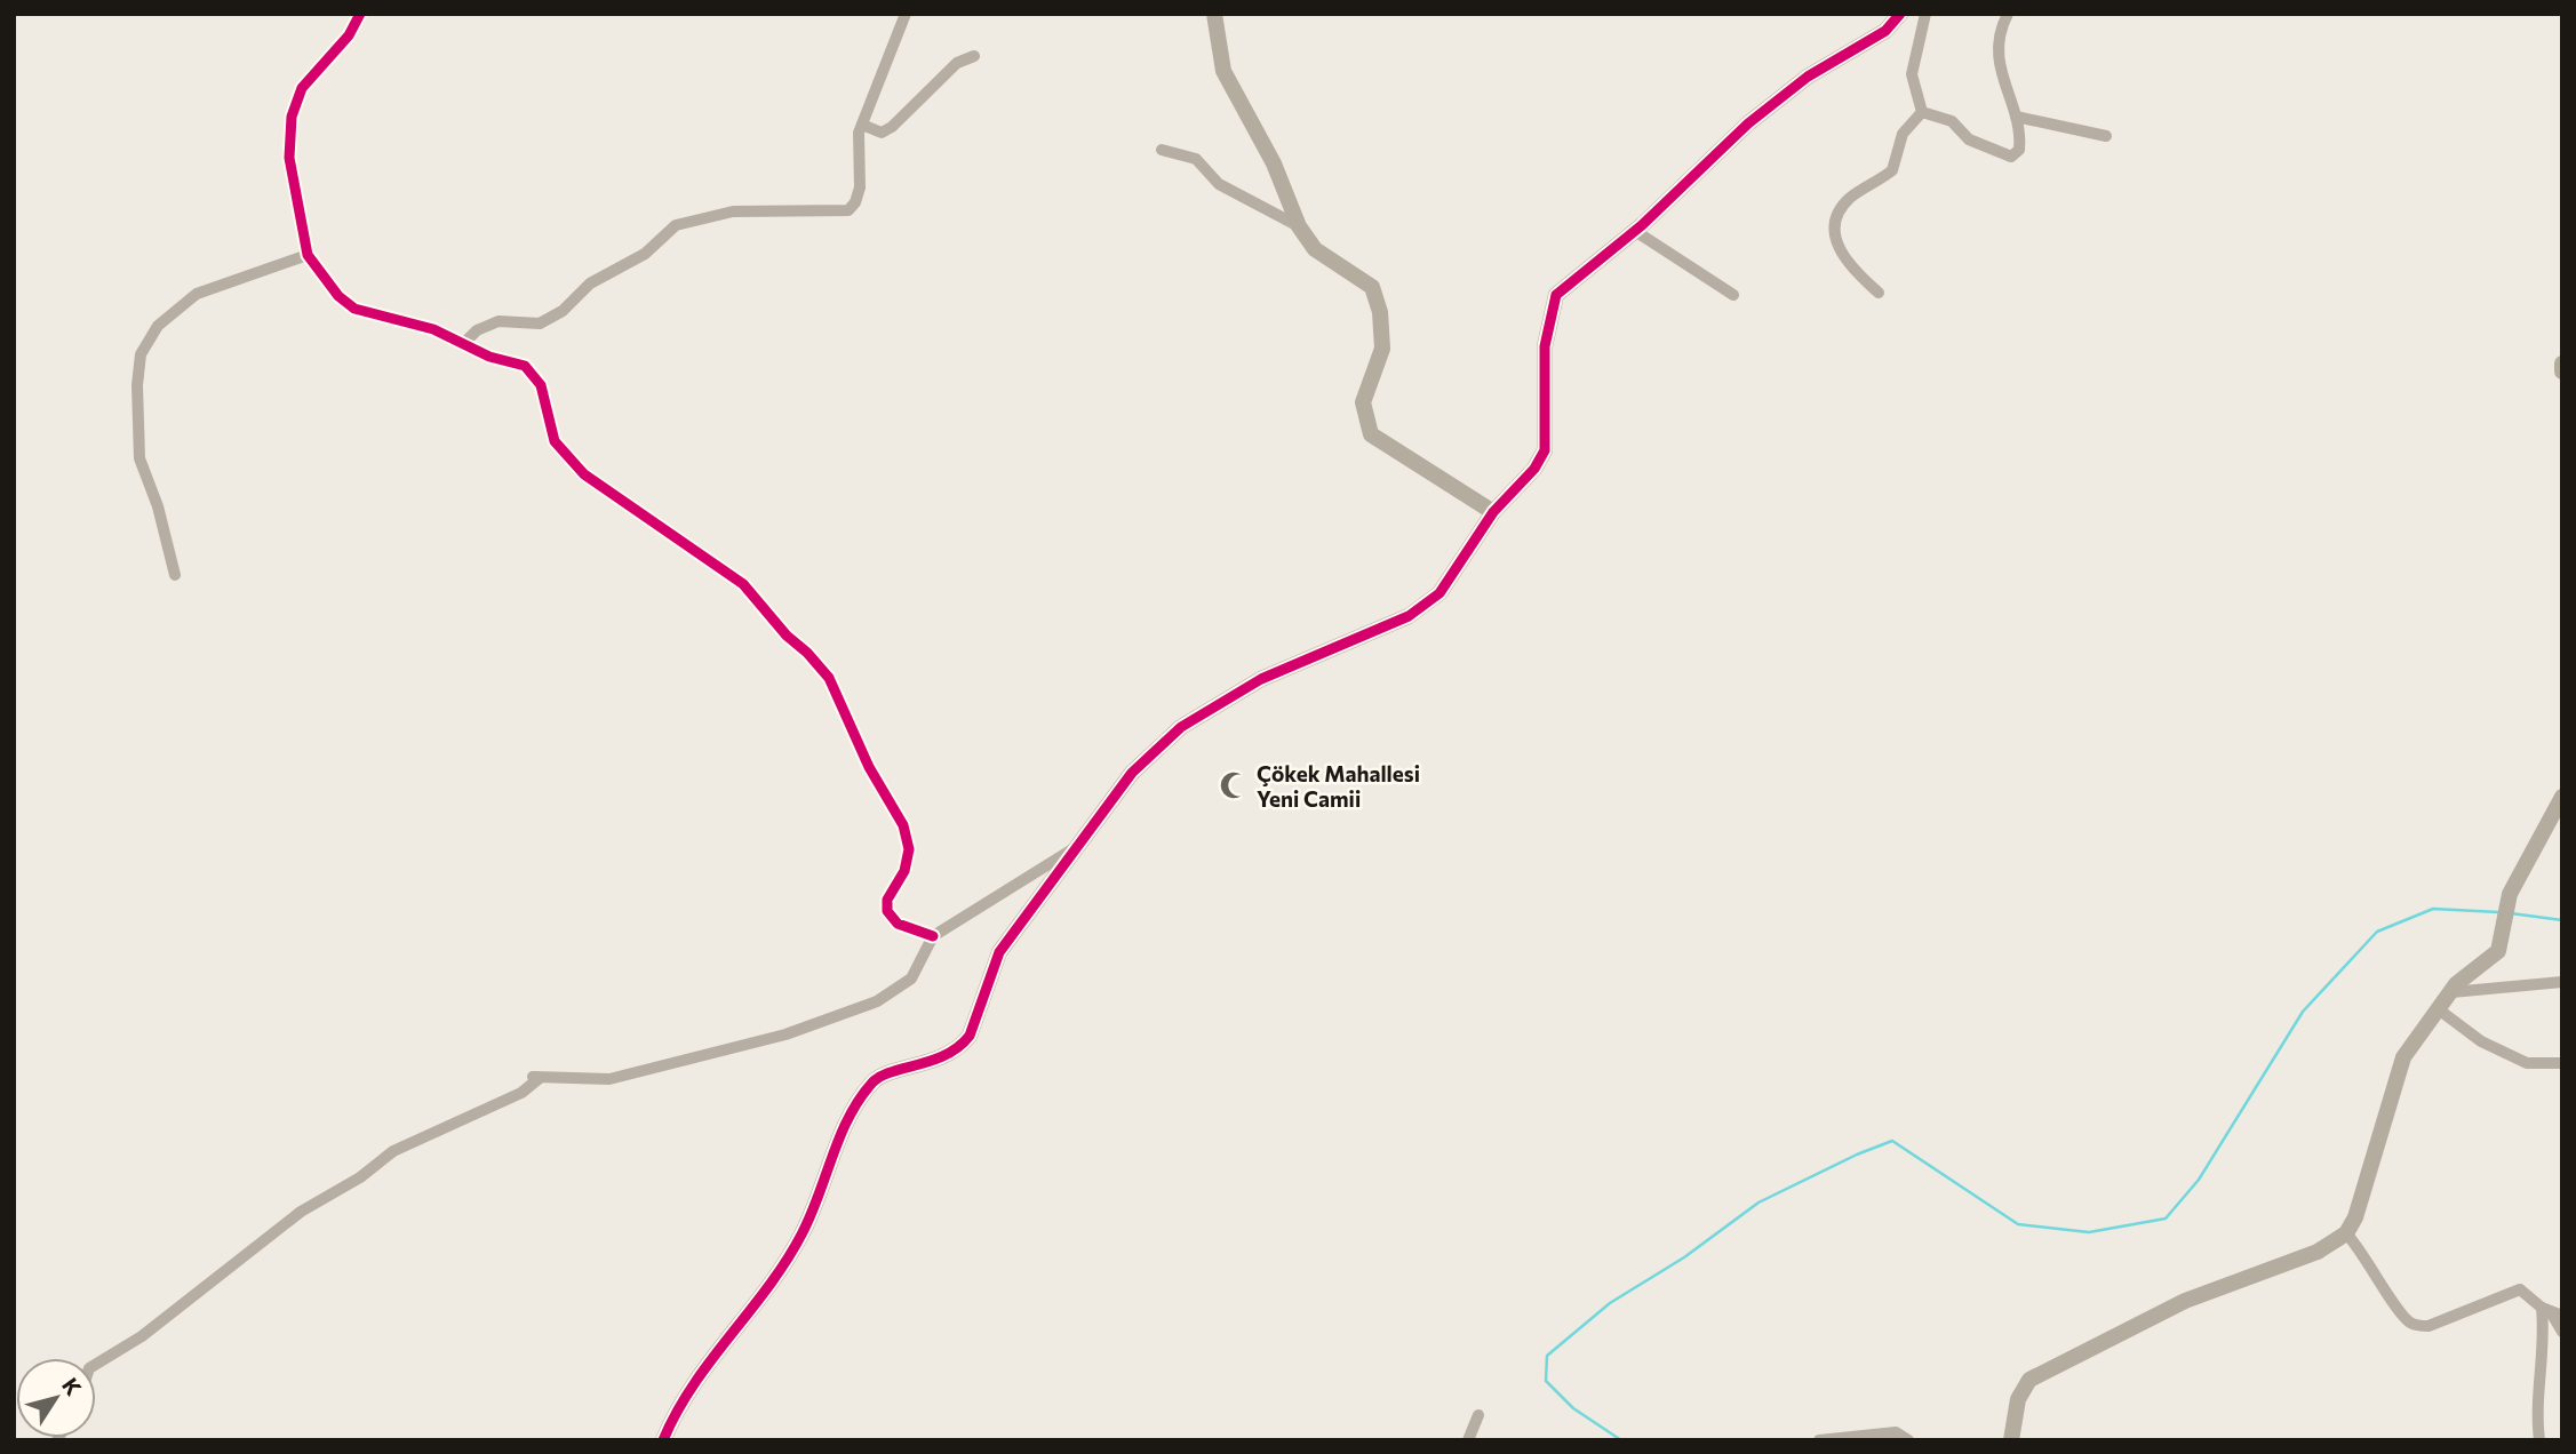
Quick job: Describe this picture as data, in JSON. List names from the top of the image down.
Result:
{
  "places": {
    "mosque": ["Çökek Mahallesi Yeni Camii"]
  },
  "north": "top right"
}
